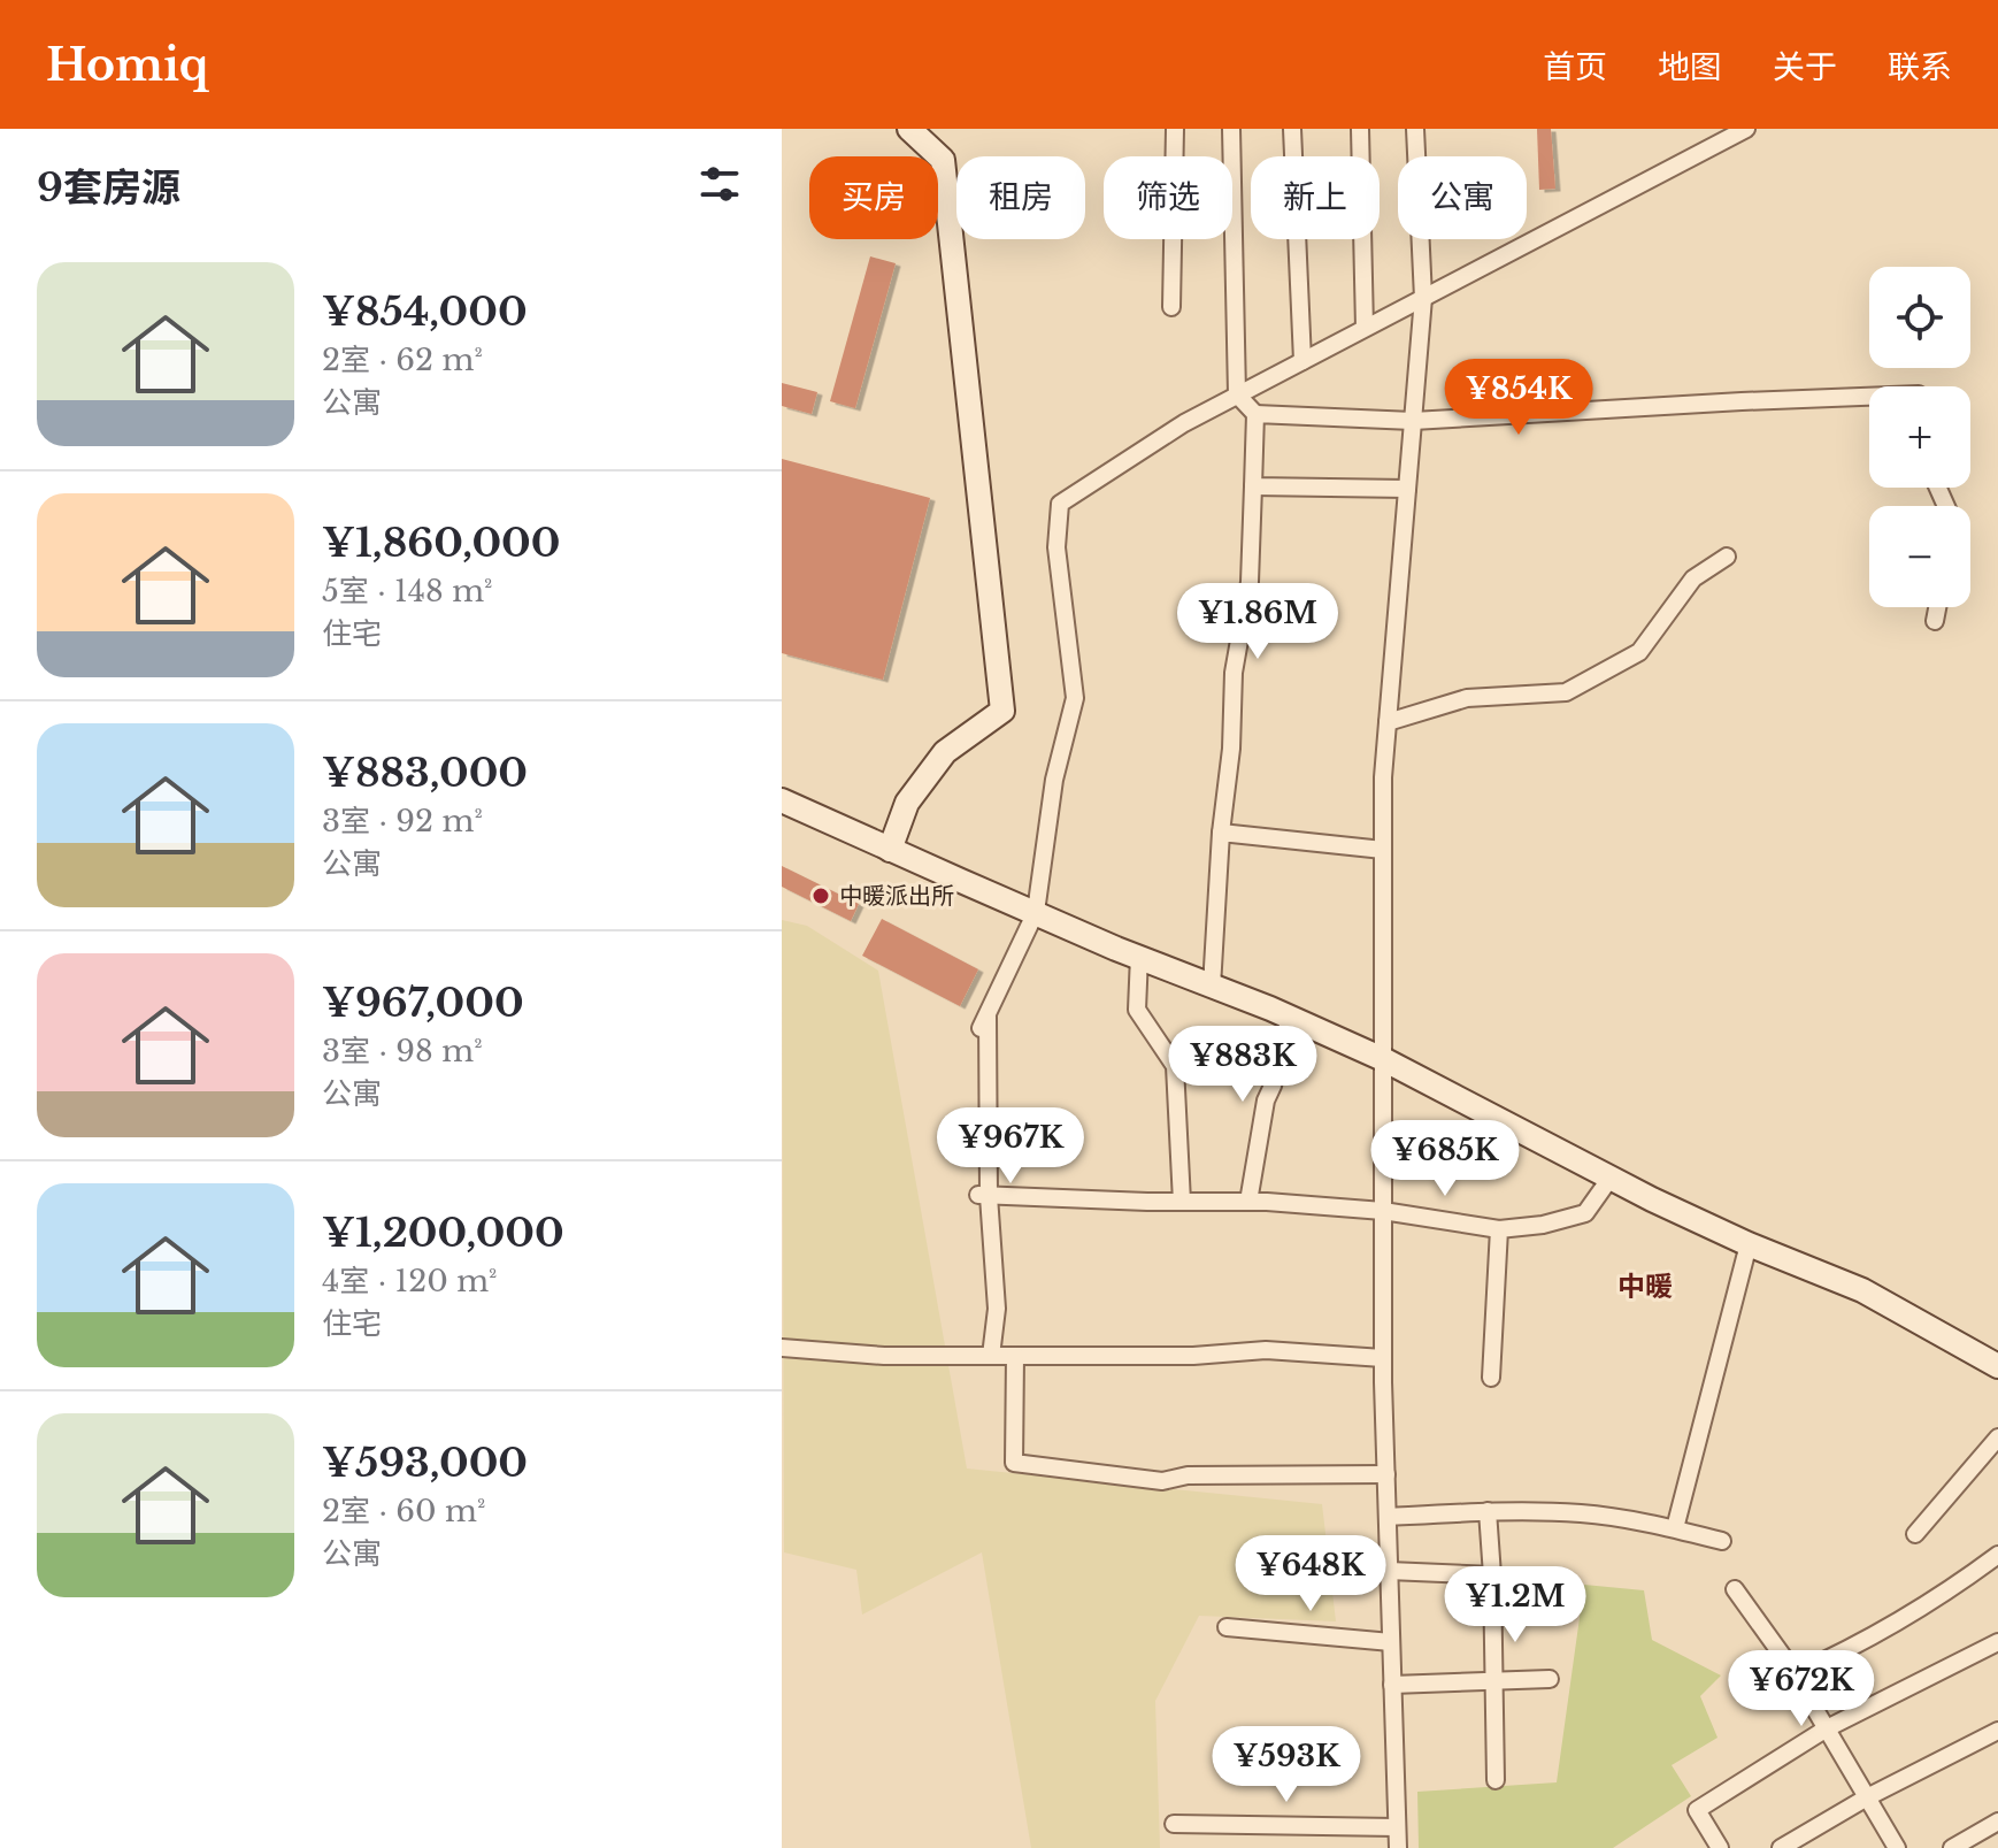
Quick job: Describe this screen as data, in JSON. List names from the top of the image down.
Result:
{
  "districts": ["中暖"],
  "places": ["中暖派出所"],
  "page": {
    "header": "Homiq",
    "nav": [
      "首页",
      "地图",
      "关于",
      "联系"
    ],
    "heading": "9套房源",
    "chip": [
      "买房",
      "租房",
      "筛选",
      "新上",
      "公寓"
    ],
    "list": [
      {
        "name": "¥854,000",
        "note": "2室 · 62 m² · 公寓"
      },
      {
        "name": "¥1,860,000",
        "note": "5室 · 148 m² · 住宅"
      },
      {
        "name": "¥883,000",
        "note": "3室 · 92 m² · 公寓"
      },
      {
        "name": "¥967,000",
        "note": "3室 · 98 m² · 公寓"
      },
      {
        "name": "¥1,200,000",
        "note": "4室 · 120 m² · 住宅"
      },
      {
        "name": "¥593,000",
        "note": "2室 · 60 m² · 公寓"
      }
    ],
    "map_buttons": ["+", "−"],
    "price": [
      "¥854K",
      "¥1.86M",
      "¥883K",
      "¥967K",
      "¥685K",
      "¥648K",
      "¥1.2M",
      "¥672K",
      "¥593K"
    ]
  }
}
